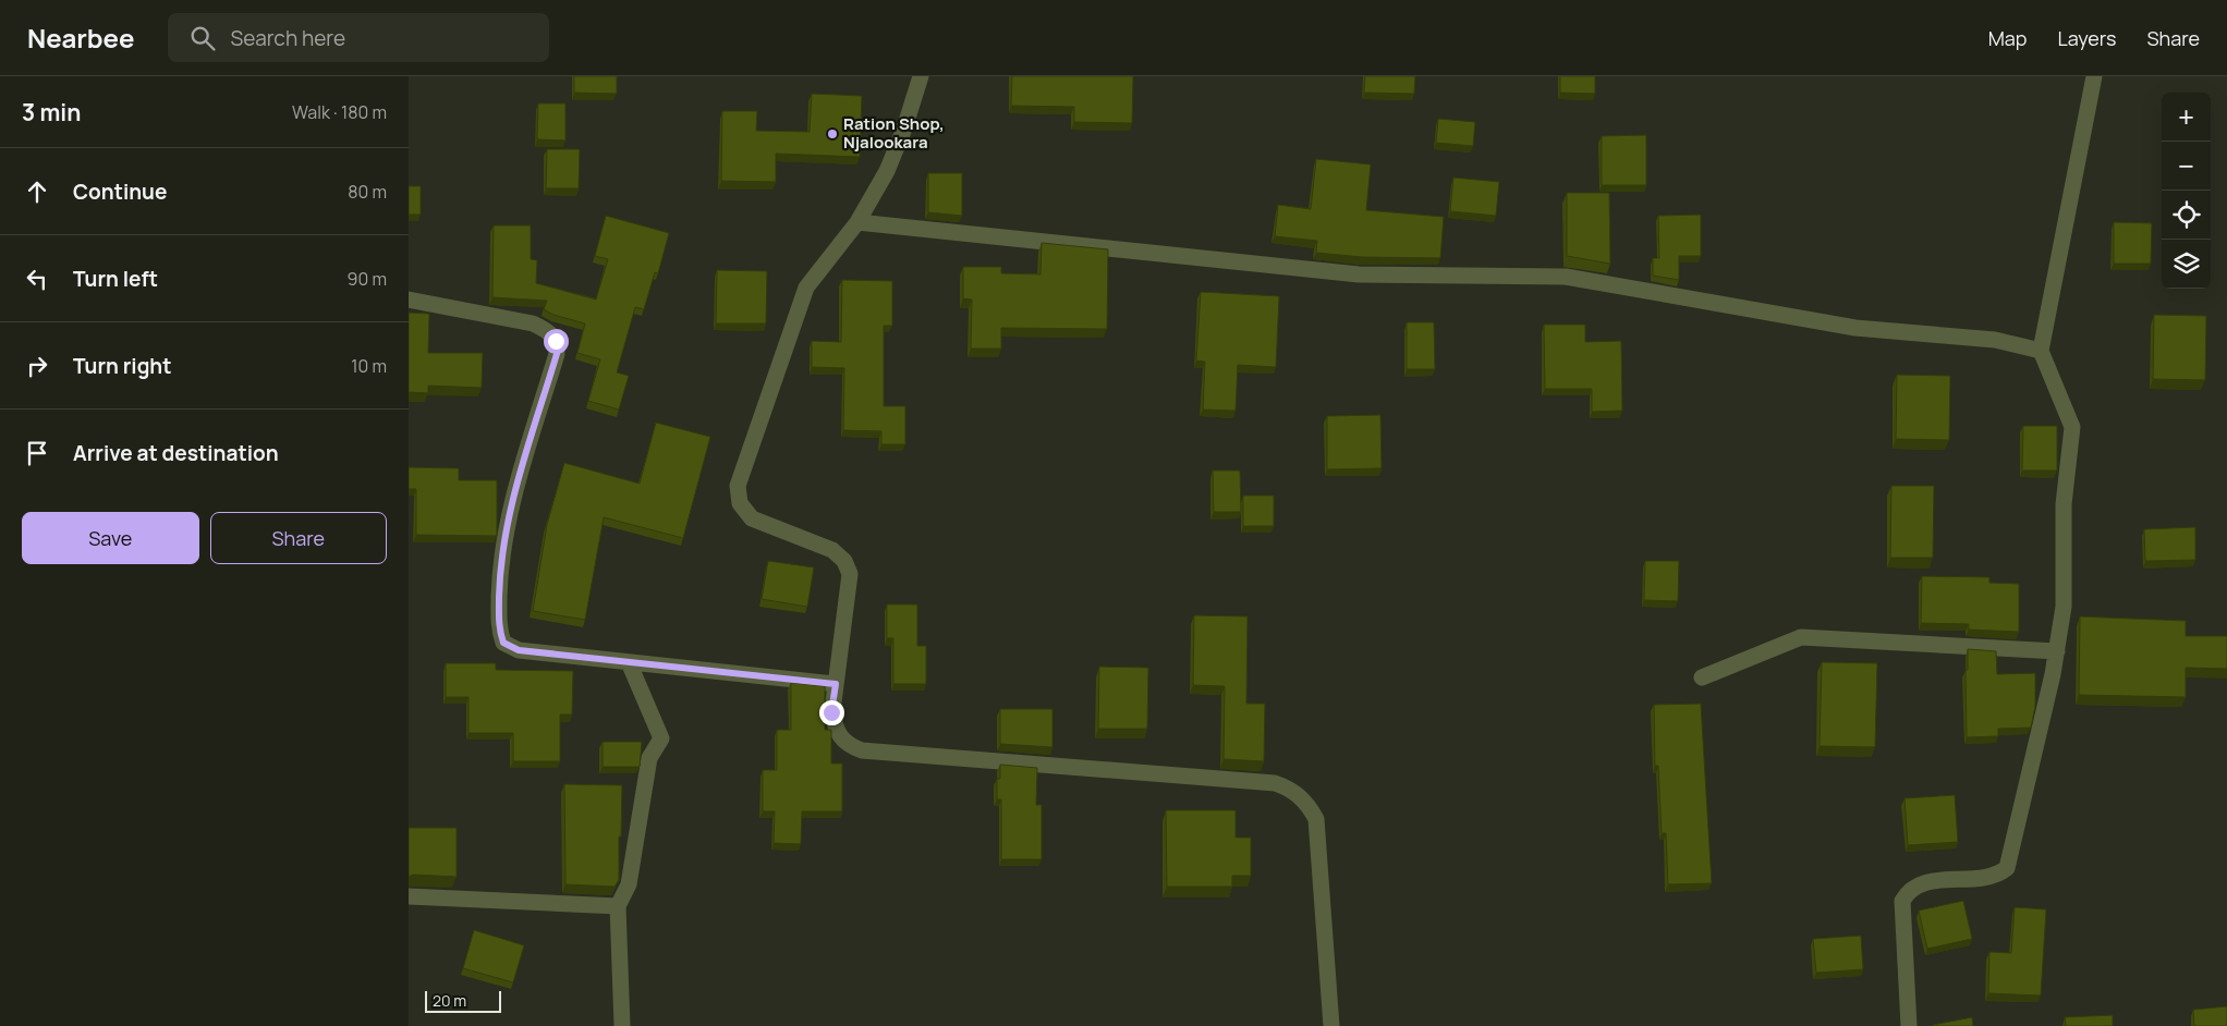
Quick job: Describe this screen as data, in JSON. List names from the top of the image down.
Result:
{
  "places": ["Ration Shop, Njalookara"],
  "scale_bar": "20 m",
  "page": {
    "header": "Nearbee",
    "search": "Search here",
    "nav": ["Map", "Layers", "Share"],
    "heading": ["3 min", "Walk · 180 m"],
    "map_buttons": ["+", "−"],
    "list": [
      ["Continue", "80 m"],
      ["Turn left", "90 m"],
      ["Turn right", "10 m"],
      "Arrive at destination"
    ],
    "buttons": ["Save", "Share"],
    "scale": "20 m"
  }
}
